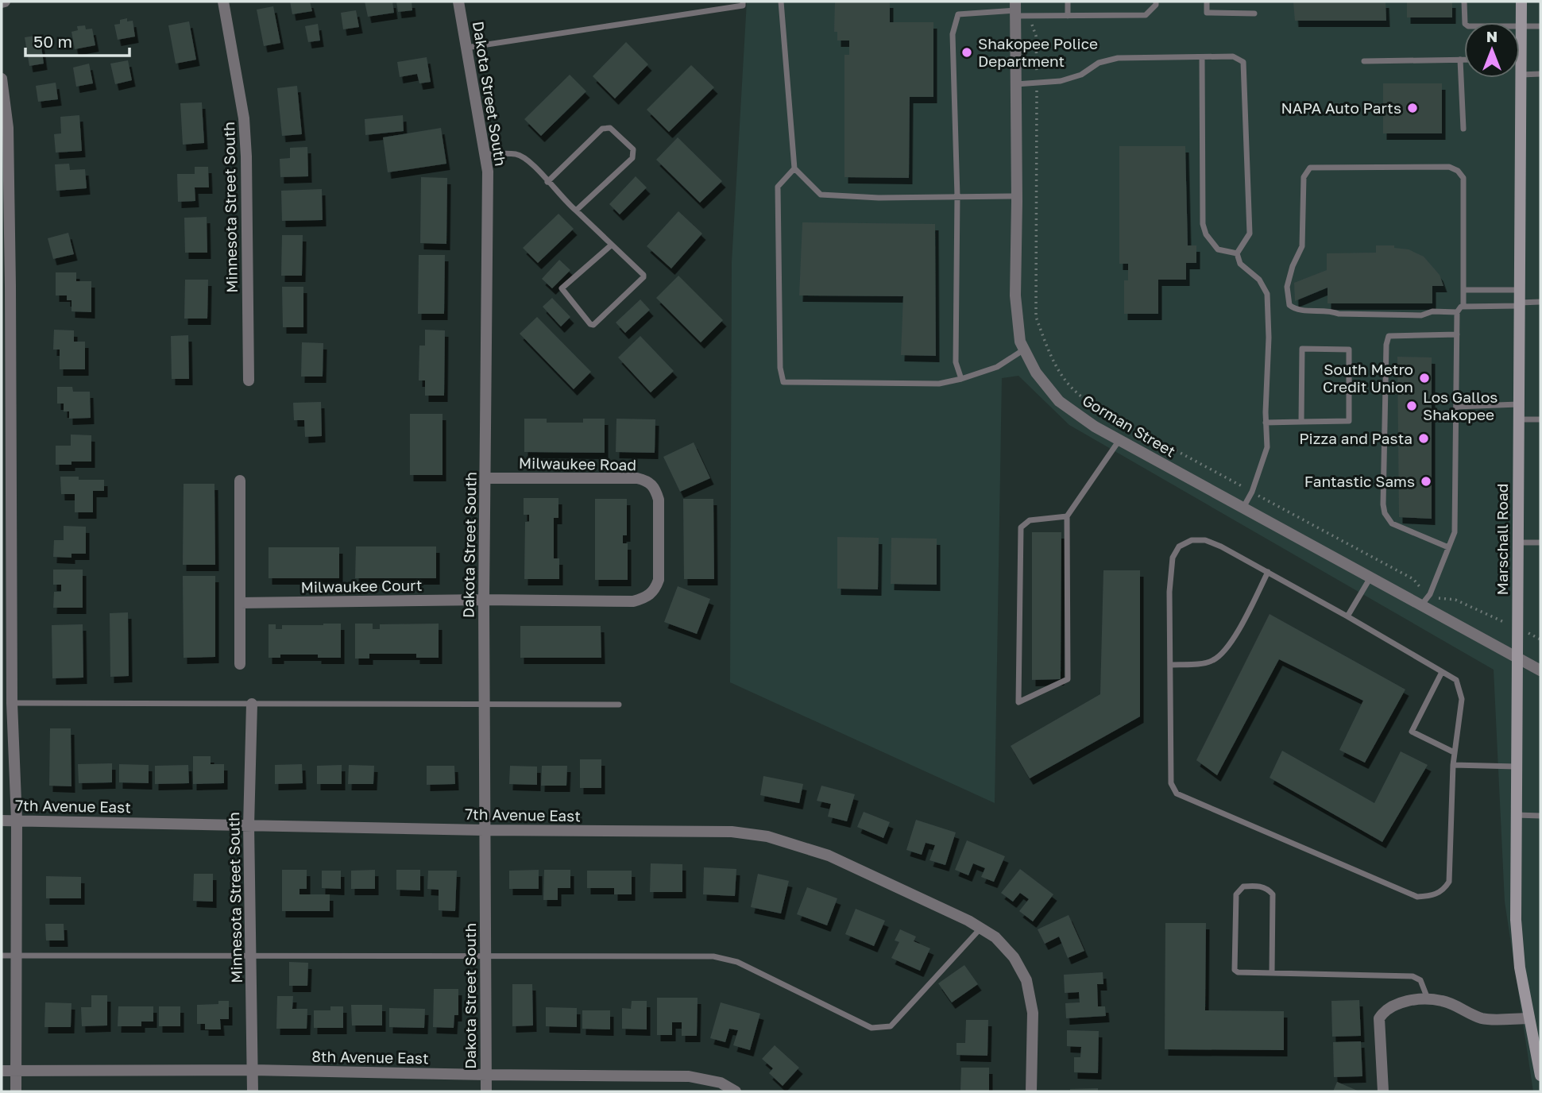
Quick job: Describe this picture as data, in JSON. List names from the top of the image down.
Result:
{
  "streets": {
    "main road": ["Marschall Road"],
    "street": [
      "Dakota Street South",
      "Minnesota Street South",
      "Gorman Street",
      "Milwaukee Road",
      "Milwaukee Court",
      "7th Avenue East",
      "8th Avenue East"
    ]
  },
  "crossings": [
    ["Dakota Street South", "Milwaukee Road"],
    ["Dakota Street South", "Milwaukee Court"],
    ["Dakota Street South", "7th Avenue East"],
    ["Dakota Street South", "8th Avenue East"],
    ["Minnesota Street South", "7th Avenue East"],
    ["Minnesota Street South", "8th Avenue East"],
    ["Gorman Street", "Marschall Road"],
    ["Milwaukee Road", "Milwaukee Court"]
  ],
  "places": [
    "Shakopee Police Department",
    "NAPA Auto Parts",
    "South Metro Credit Union",
    "Los Gallos Shakopee",
    "Pizza and Pasta",
    "Fantastic Sams"
  ],
  "scale_bar": "50 m",
  "north": "top"
}
